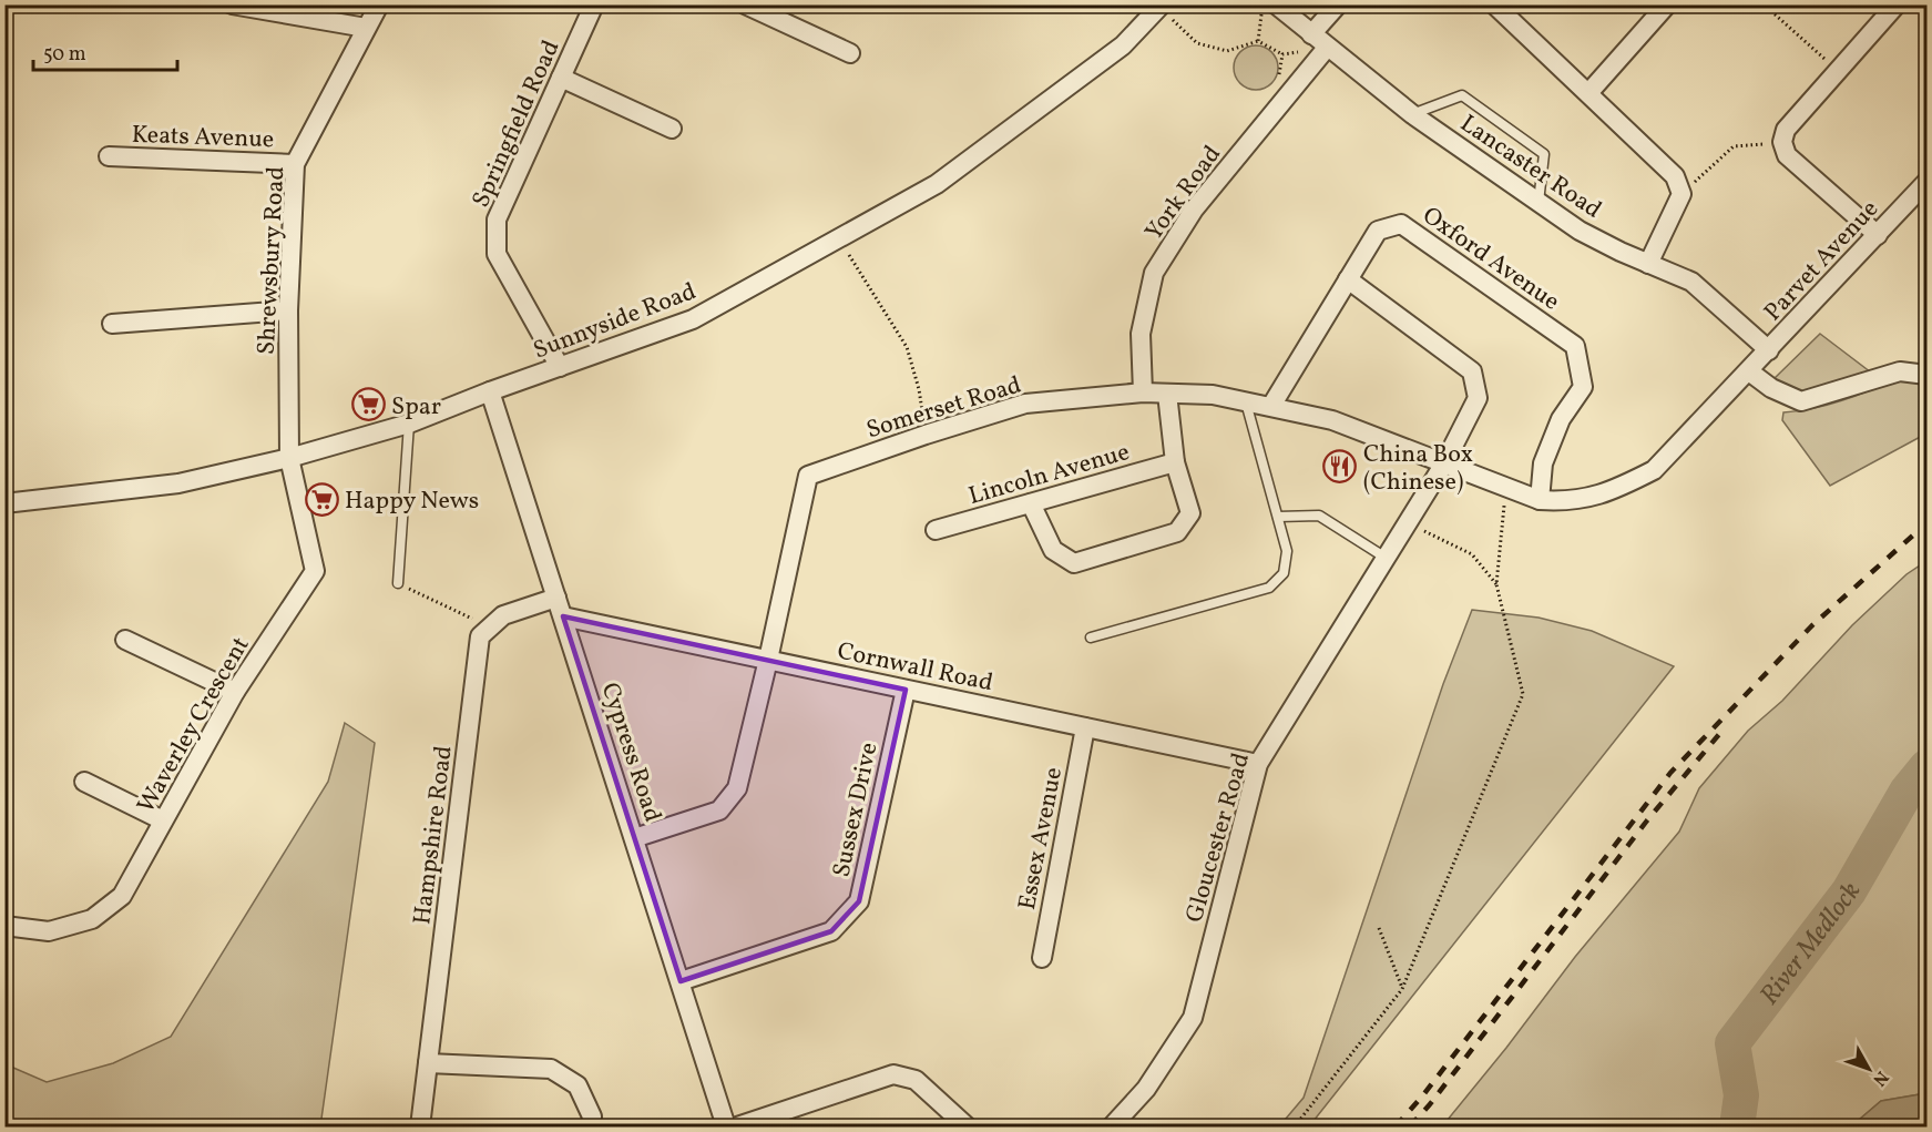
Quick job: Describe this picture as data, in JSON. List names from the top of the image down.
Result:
{
  "streets": {
    "street": [
      "Springfield Road",
      "Keats Avenue",
      "Lancaster Road",
      "York Road",
      "Oxford Avenue",
      "Parvet Avenue",
      "Shrewsbury Road",
      "Sunnyside Road",
      "Somerset Road",
      "Lincoln Avenue",
      "Cornwall Road",
      "Waverley Crescent",
      "Cypress Road",
      "Sussex Drive",
      "Hampshire Road",
      "Gloucester Road",
      "Essex Avenue"
    ]
  },
  "crossings": [
    ["Springfield Road", "Sunnyside Road"],
    ["Keats Avenue", "Shrewsbury Road"],
    ["Lancaster Road", "York Road"],
    ["Lancaster Road", "Parvet Avenue"],
    ["York Road", "Somerset Road"],
    ["Oxford Avenue", "Somerset Road"],
    ["Oxford Avenue", "Gloucester Road"],
    ["Parvet Avenue", "Somerset Road"],
    ["Shrewsbury Road", "Sunnyside Road"],
    ["Shrewsbury Road", "Waverley Crescent"],
    ["Sunnyside Road", "Waverley Crescent"],
    ["Sunnyside Road", "Cypress Road"],
    ["Somerset Road", "Cornwall Road"],
    ["Somerset Road", "Cypress Road"],
    ["Somerset Road", "Gloucester Road"],
    ["Cornwall Road", "Cypress Road"],
    ["Cornwall Road", "Sussex Drive"],
    ["Cornwall Road", "Gloucester Road"],
    ["Cornwall Road", "Essex Avenue"],
    ["Cypress Road", "Sussex Drive"]
  ],
  "water": ["River Medlock"],
  "places": {
    "supermarket": ["Spar", "Happy News"],
    "restaurant": ["China Box (Chinese)"]
  },
  "scale_bar": "50 m",
  "north": "bottom right"
}
